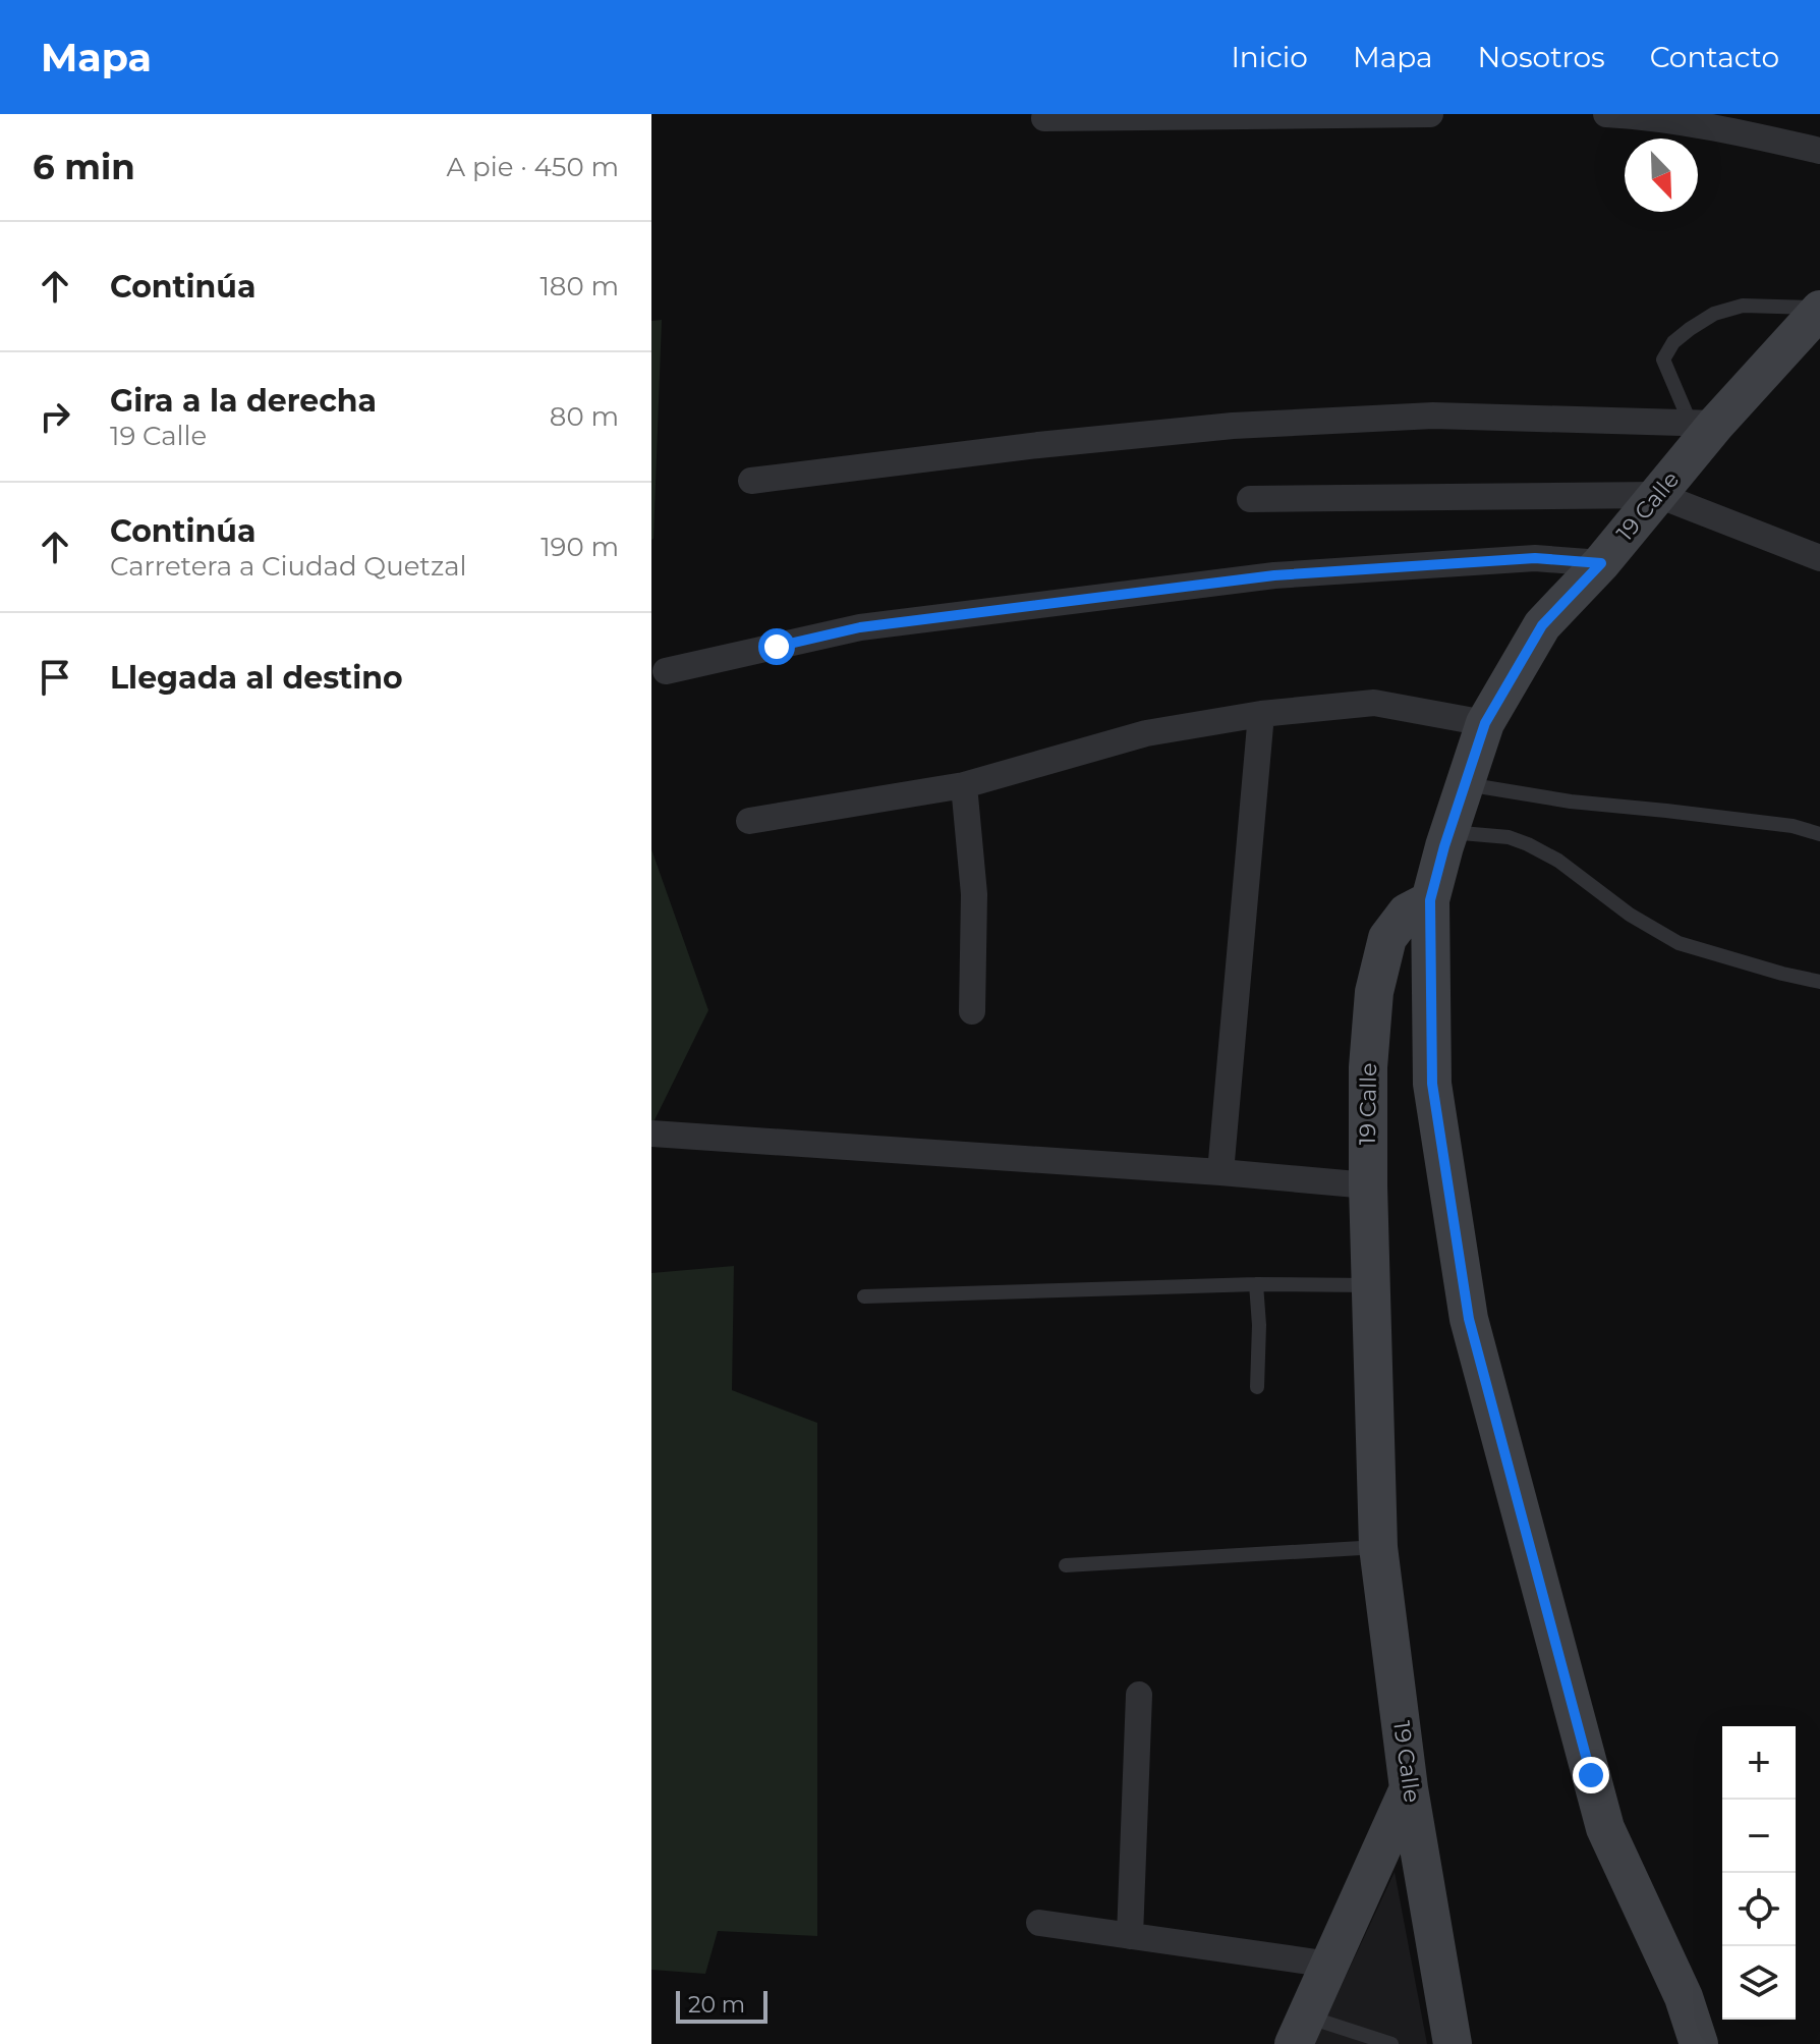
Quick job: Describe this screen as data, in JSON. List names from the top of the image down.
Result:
{
  "streets": {
    "main road": ["19 Calle"]
  },
  "scale_bar": "20 m",
  "north": "bottom right",
  "page": {
    "header": "Mapa",
    "nav": [
      "Inicio",
      "Mapa",
      "Nosotros",
      "Contacto"
    ],
    "heading": ["6 min", "A pie · 450 m"],
    "list": [
      ["Continúa", "180 m"],
      ["Gira a la derecha", "19 Calle", "80 m"],
      ["Continúa", "Carretera a Ciudad Quetzal", "190 m"],
      "Llegada al destino"
    ],
    "map_buttons": ["+", "−"],
    "scale": "20 m"
  }
}
